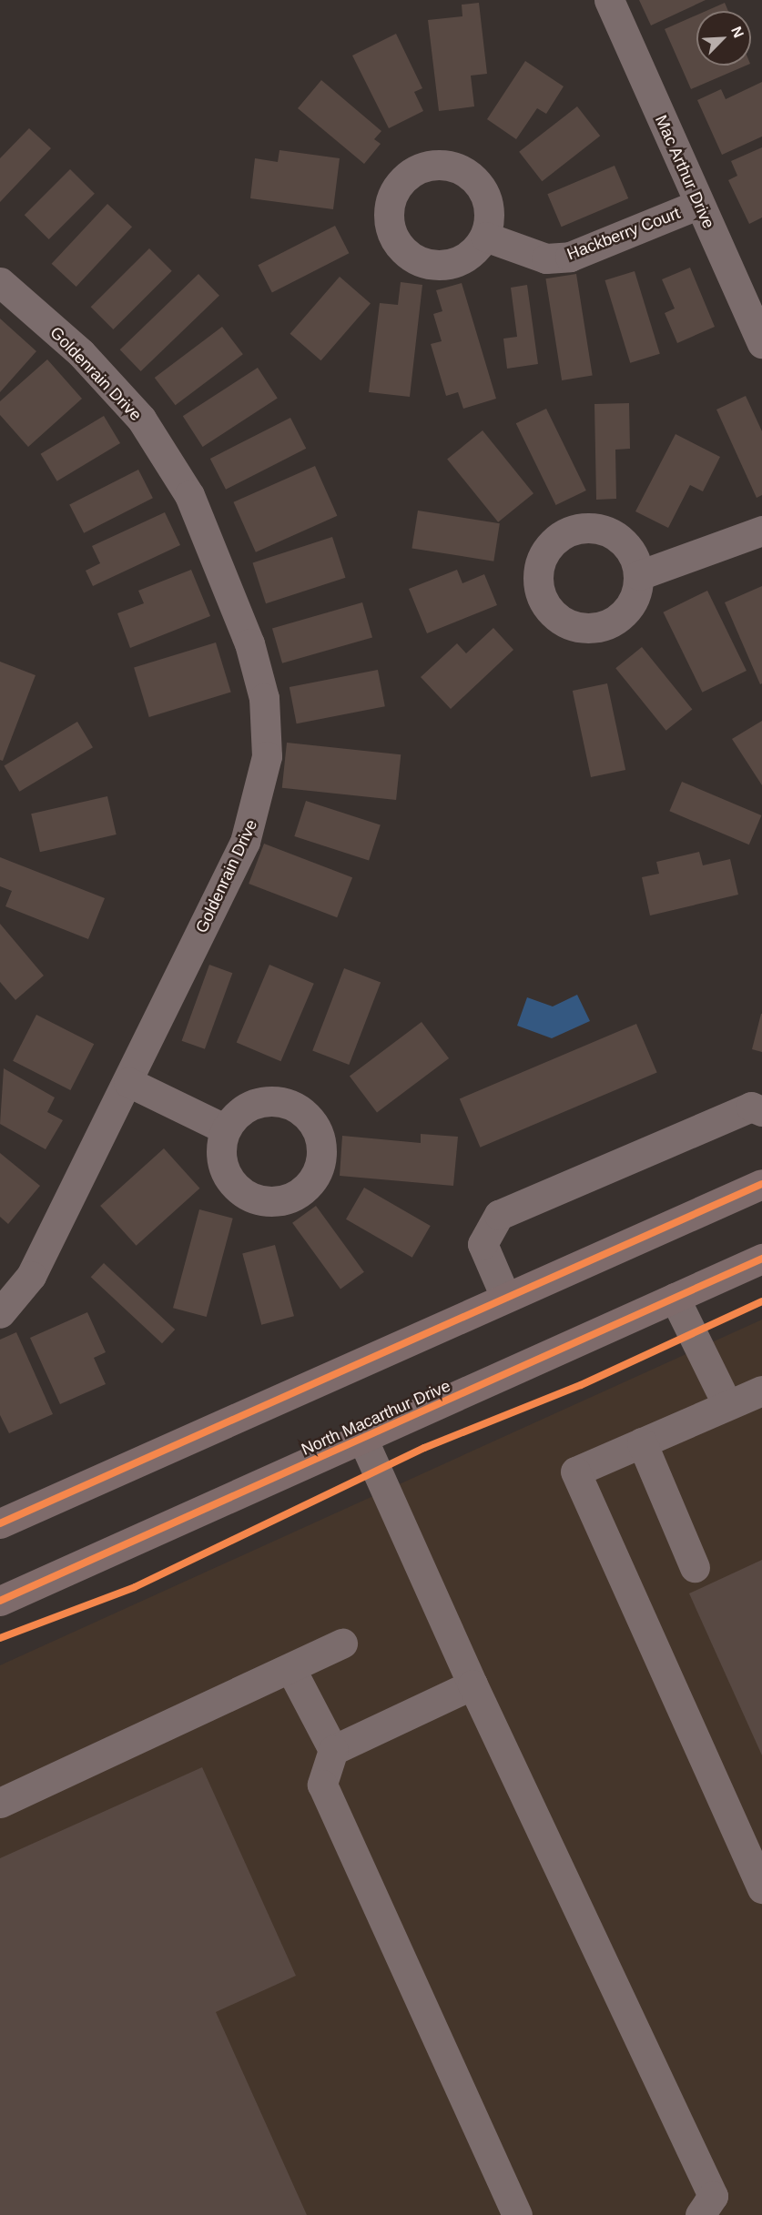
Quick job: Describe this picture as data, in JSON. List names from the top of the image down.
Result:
{
  "streets": {
    "main road": ["North Macarthur Drive"],
    "street": ["Mac Arthur Drive", "Hackberry Court", "Goldenrain Drive"]
  },
  "crossings": [
    ["Mac Arthur Drive", "Hackberry Court"]
  ],
  "north": "top right"
}
